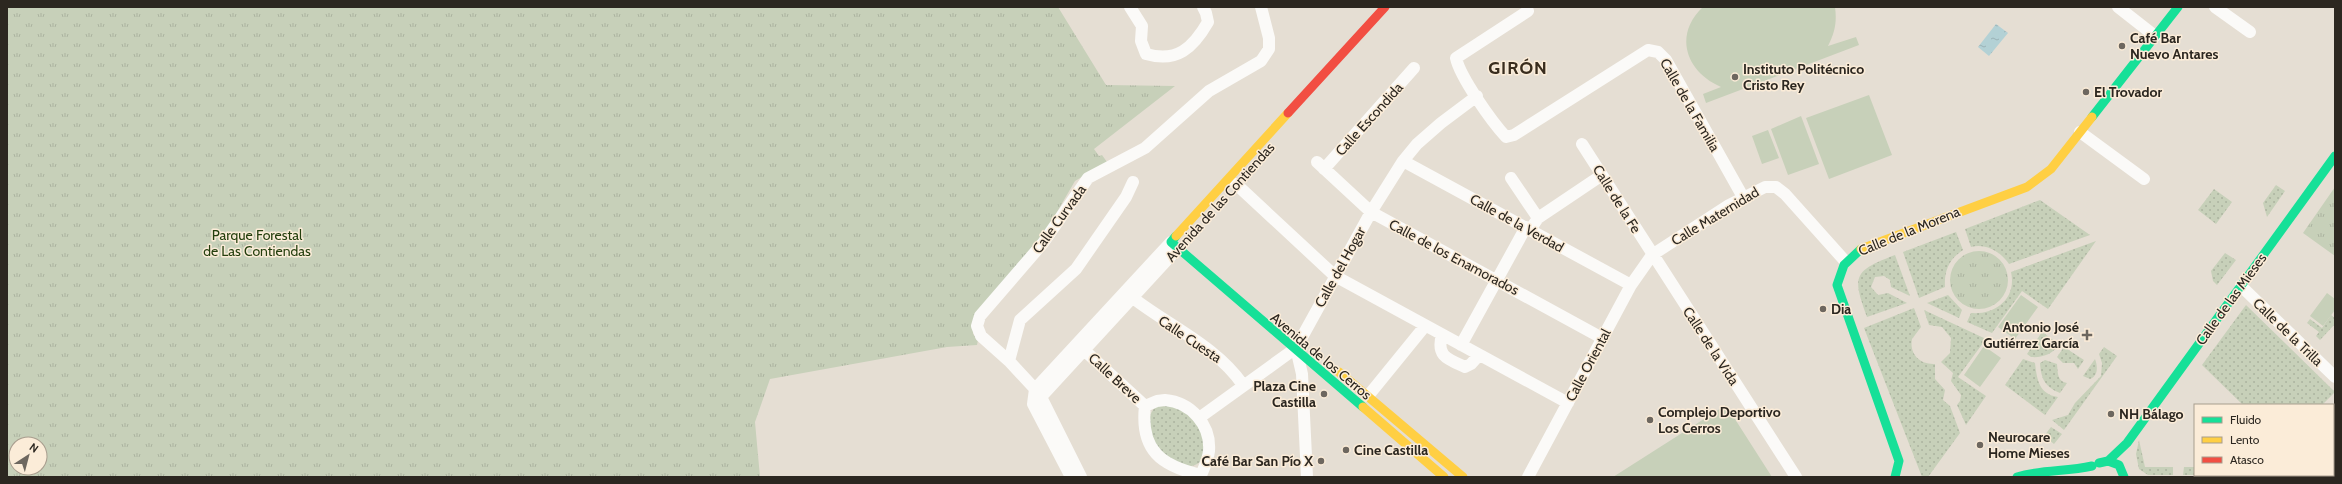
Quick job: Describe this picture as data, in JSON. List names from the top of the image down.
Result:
{
  "streets": {
    "street": [
      "Calle de la Familia",
      "Calle Escondida",
      "Calle de la Fe",
      "Avenida de las Contiendas",
      "Calle Maternidad",
      "Calle Curvada",
      "Calle de la Verdad",
      "Calle de la Morena",
      "Calle de los Enamorados",
      "Calle del Hogar",
      "Calle de las Mieses",
      "Calle de la Trilla",
      "Calle Cuesta",
      "Calle de la Vida",
      "Avenida de los Cerros",
      "Calle Oriental",
      "Calle Breve"
    ]
  },
  "crossings": [
    ["Calle de la Familia", "Calle Maternidad"],
    ["Calle de la Familia", "Calle del Hogar"],
    ["Calle Escondida", "Calle de los Enamorados"],
    ["Calle de la Fe", "Calle Maternidad"],
    ["Calle de la Fe", "Calle de la Vida"],
    ["Calle de la Fe", "Calle Oriental"],
    ["Avenida de las Contiendas", "Calle Curvada"],
    ["Avenida de las Contiendas", "Calle Cuesta"],
    ["Avenida de las Contiendas", "Avenida de los Cerros"],
    ["Avenida de las Contiendas", "Calle Breve"],
    ["Calle Maternidad", "Calle de la Morena"],
    ["Calle Maternidad", "Calle de la Vida"],
    ["Calle Maternidad", "Calle Oriental"],
    ["Calle de la Verdad", "Calle del Hogar"],
    ["Calle de la Verdad", "Calle Oriental"],
    ["Calle de los Enamorados", "Calle del Hogar"],
    ["Calle de los Enamorados", "Calle Oriental"],
    ["Calle del Hogar", "Avenida de los Cerros"],
    ["Calle de las Mieses", "Calle de la Trilla"],
    ["Calle de la Vida", "Calle Oriental"]
  ],
  "districts": ["GIRÓN"],
  "parks": ["Parque Forestal de Las Contiendas"],
  "places": {
    "other": [
      "Café Bar Nuevo Antares",
      "Instituto Politécnico Cristo Rey",
      "El Trovador",
      "Dia",
      "Plaza Cine Castilla",
      "NH Bálago",
      "Complejo Deportivo Los Cerros",
      "Neurocare Home Mieses",
      "Cine Castilla",
      "Café Bar San Pío X"
    ],
    "health": ["Antonio José Gutiérrez García"]
  },
  "legend": ["Fluido", "Lento", "Atasco"],
  "north": "top right"
}
